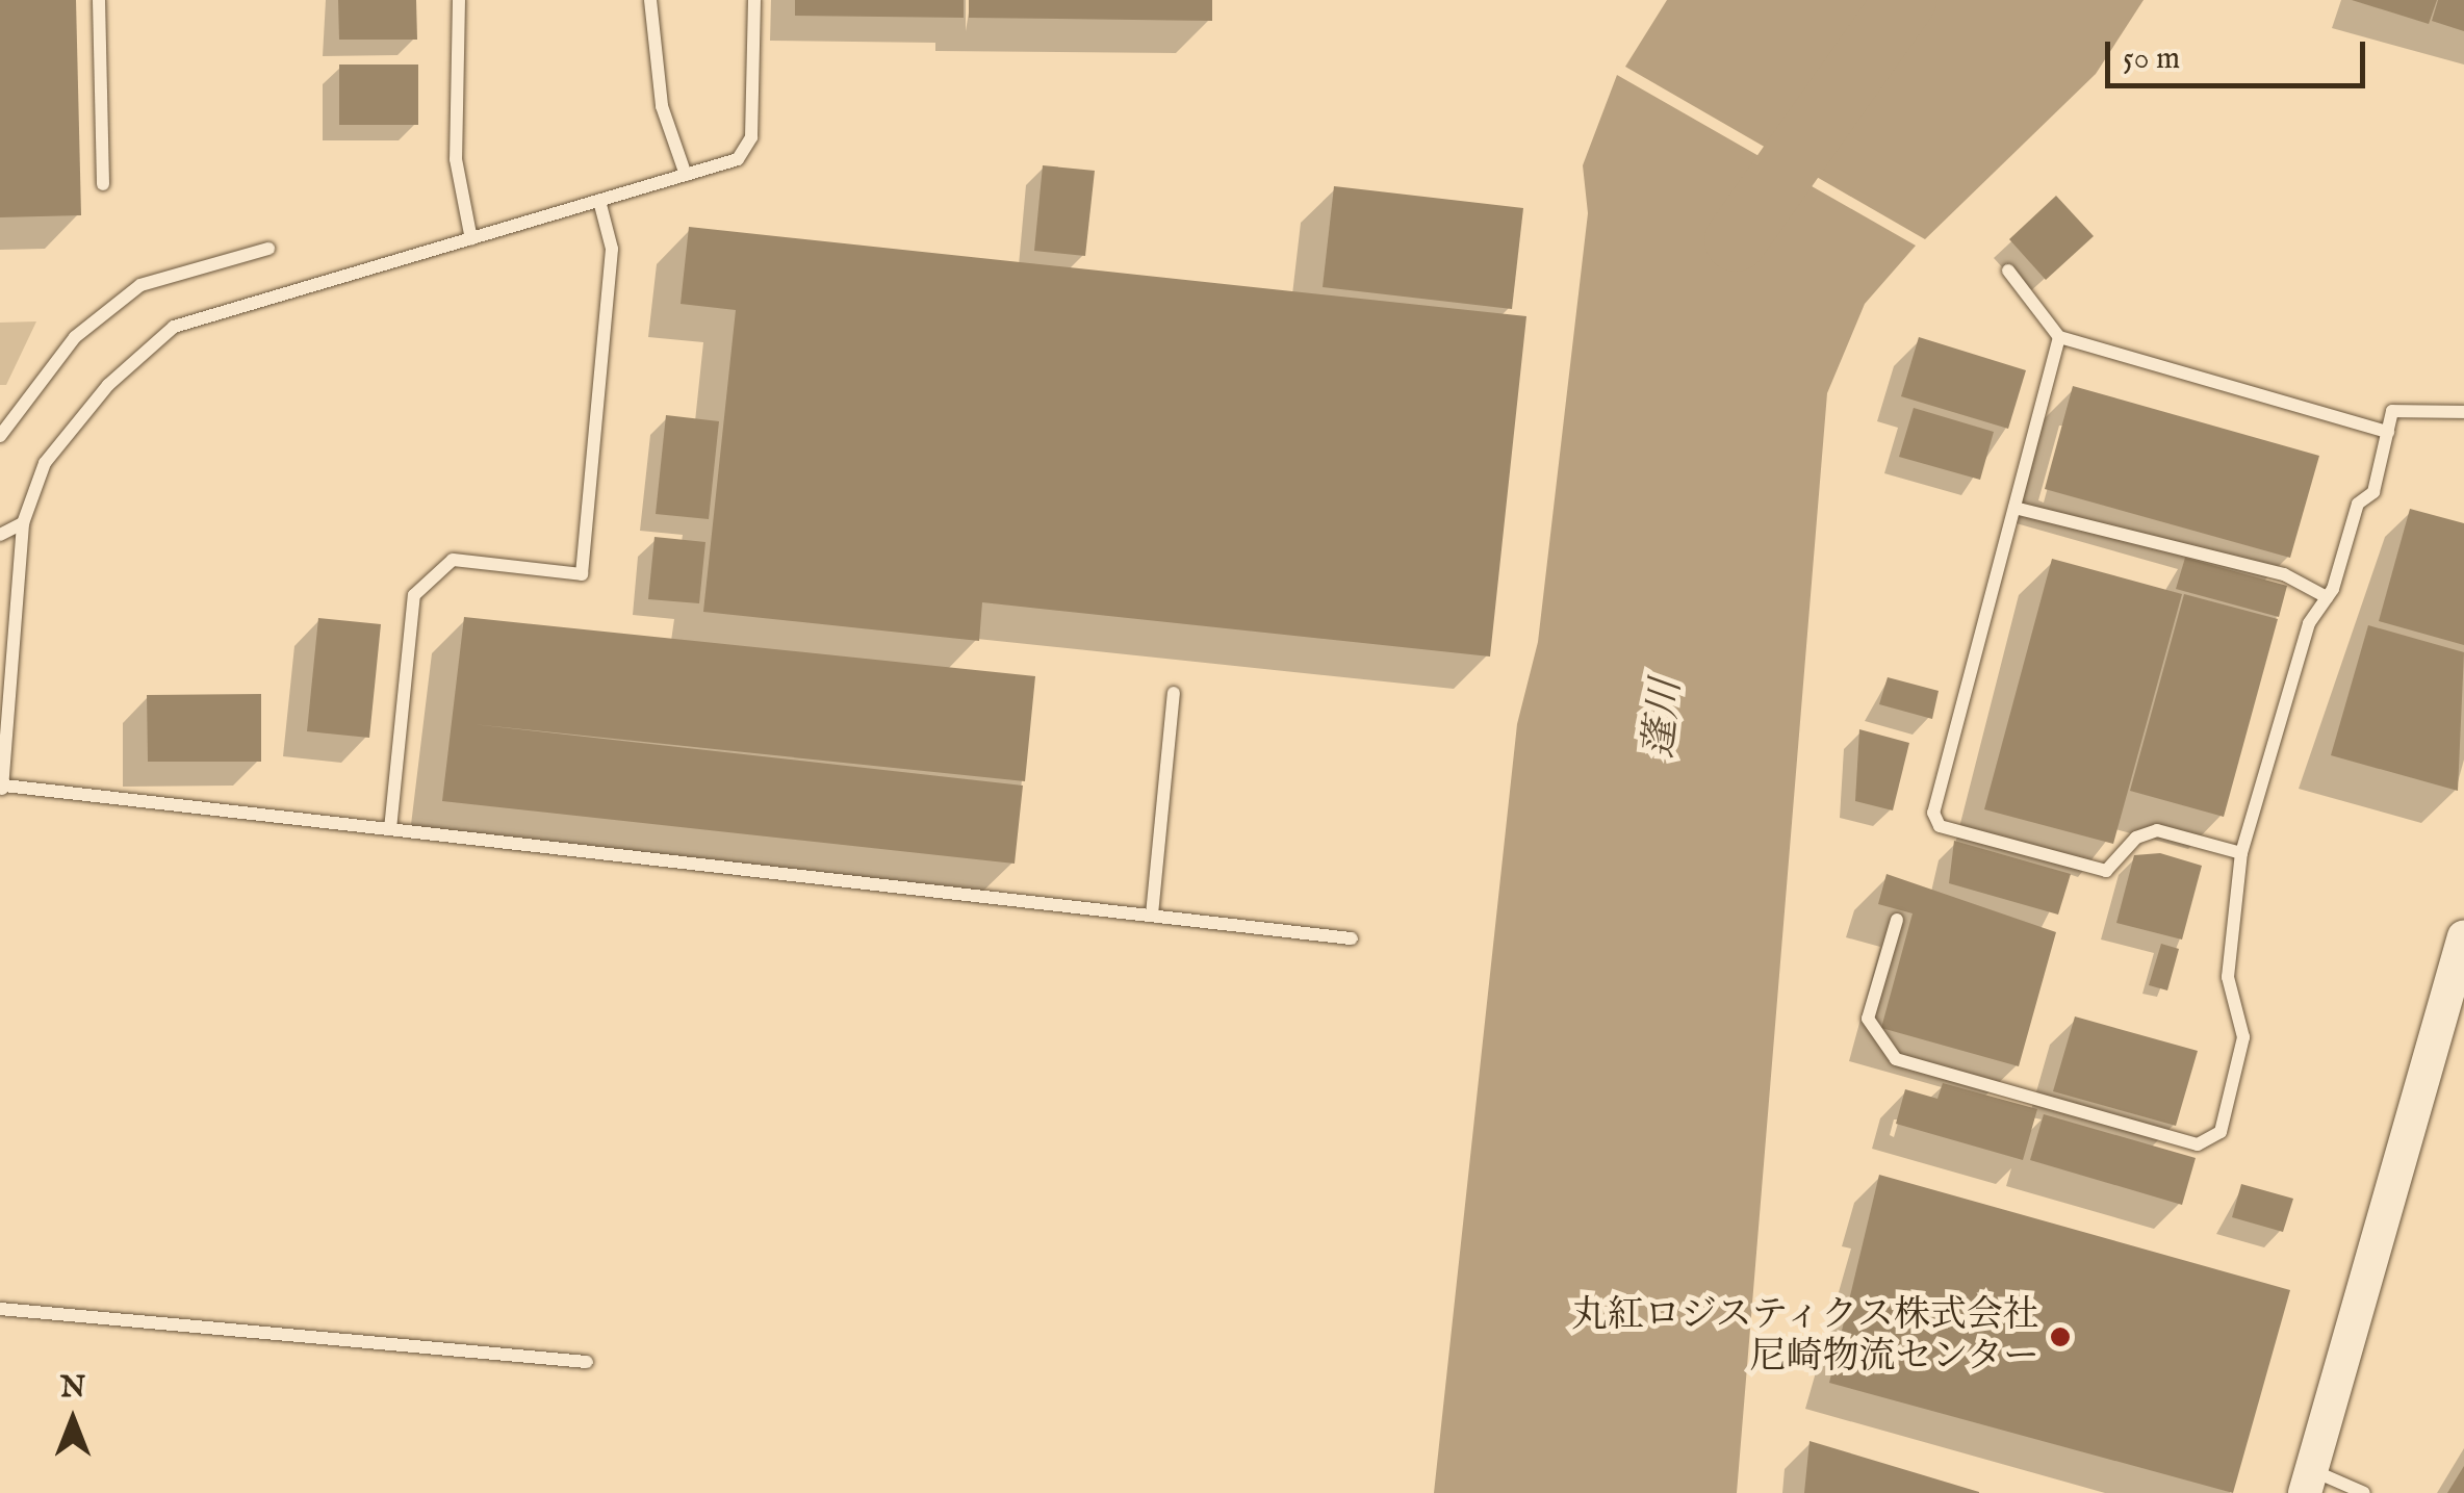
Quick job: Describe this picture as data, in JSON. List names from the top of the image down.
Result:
{
  "water": ["蓬川"],
  "places": ["丸紅ロジスティクス株式会社 尼崎物流センター"],
  "scale_bar": "50 m",
  "north": "top"
}
